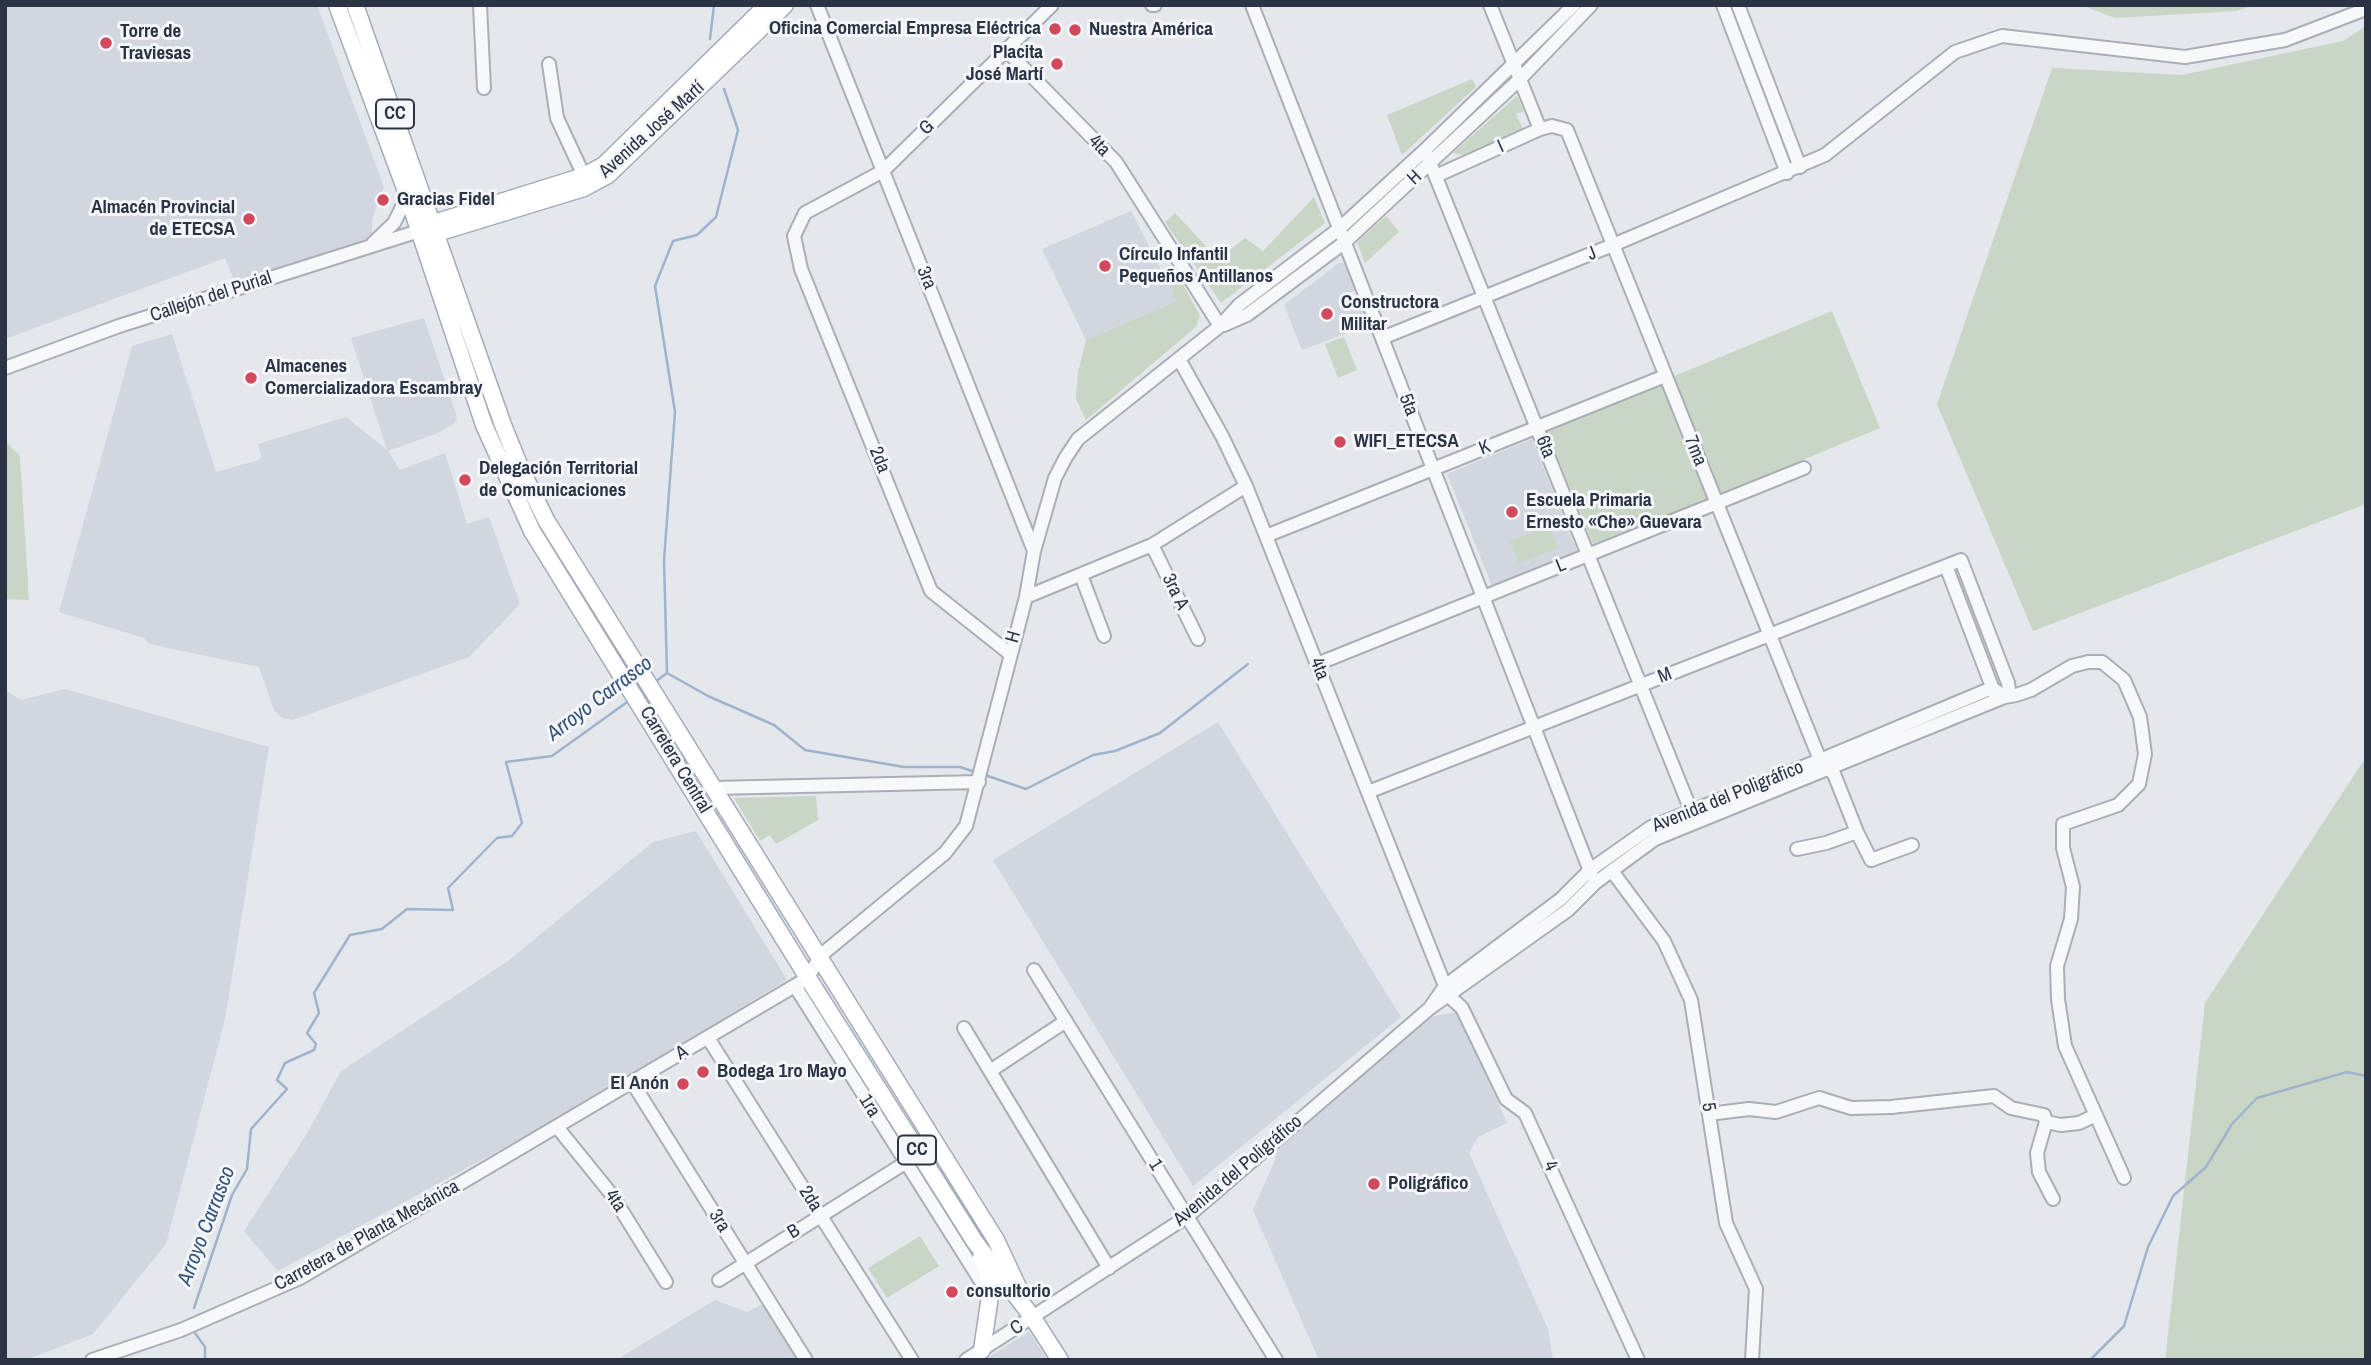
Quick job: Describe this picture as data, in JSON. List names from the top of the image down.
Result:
{
  "streets": {
    "main road": ["CC", "Avenida José Martí", "Carretera Central"],
    "street": [
      "G",
      "4ta",
      "I",
      "H",
      "J",
      "3ra",
      "Callejón del Purial",
      "5ta",
      "6ta",
      "K",
      "7ma",
      "2da",
      "L",
      "3ra A",
      "M",
      "Avenida del Poligráfico",
      "A",
      "1ra",
      "5",
      "1",
      "4",
      "B",
      "Carretera de Planta Mecánica",
      "C"
    ]
  },
  "crossings": [
    ["G", "4ta"],
    ["G", "3ra"],
    ["G", "2da"],
    ["Avenida José Martí", "Callejón del Purial"],
    ["Avenida José Martí", "Carretera Central"],
    ["4ta", "H"],
    ["4ta", "K"],
    ["4ta", "L"],
    ["4ta", "M"],
    ["4ta", "Avenida del Poligráfico"],
    ["4ta", "A"],
    ["4ta", "4"],
    ["4ta", "Carretera de Planta Mecánica"],
    ["I", "6ta"],
    ["I", "7ma"],
    ["H", "3ra"],
    ["H", "5ta"],
    ["H", "6ta"],
    ["H", "2da"],
    ["H", "Carretera Central"],
    ["J", "5ta"],
    ["J", "6ta"],
    ["J", "7ma"],
    ["3ra", "A"],
    ["3ra", "B"],
    ["Callejón del Purial", "Carretera Central"],
    ["5ta", "K"],
    ["5ta", "L"],
    ["5ta", "M"],
    ["5ta", "Avenida del Poligráfico"],
    ["6ta", "K"],
    ["6ta", "L"],
    ["6ta", "M"],
    ["6ta", "Avenida del Poligráfico"],
    ["K", "7ma"],
    ["7ma", "L"],
    ["7ma", "M"],
    ["7ma", "Avenida del Poligráfico"],
    ["2da", "A"],
    ["2da", "B"],
    ["M", "Avenida del Poligráfico"],
    ["Carretera Central", "Avenida del Poligráfico"],
    ["Carretera Central", "A"],
    ["Carretera Central", "1ra"],
    ["Carretera Central", "C"],
    ["Avenida del Poligráfico", "5"],
    ["Avenida del Poligráfico", "1"],
    ["Avenida del Poligráfico", "4"],
    ["Avenida del Poligráfico", "C"],
    ["A", "1ra"],
    ["A", "Carretera de Planta Mecánica"],
    ["1ra", "B"]
  ],
  "water": ["Arroyo Carrasco"],
  "places": [
    "Oficina Comercial Empresa Eléctrica",
    "Nuestra América",
    "Torre de Traviesas",
    "Placita José Martí",
    "Gracias Fidel",
    "Almacén Provincial de ETECSA",
    "Círculo Infantil Pequeños Antillanos",
    "Constructora Militar",
    "Almacenes Comercializadora Escambray",
    "WIFI_ETECSA",
    "Delegación Territorial de Comunicaciones",
    "Escuela Primaria Ernesto «Che» Guevara",
    "Bodega 1ro Mayo",
    "El Anón",
    "Poligráfico",
    "consultorio"
  ]
}
